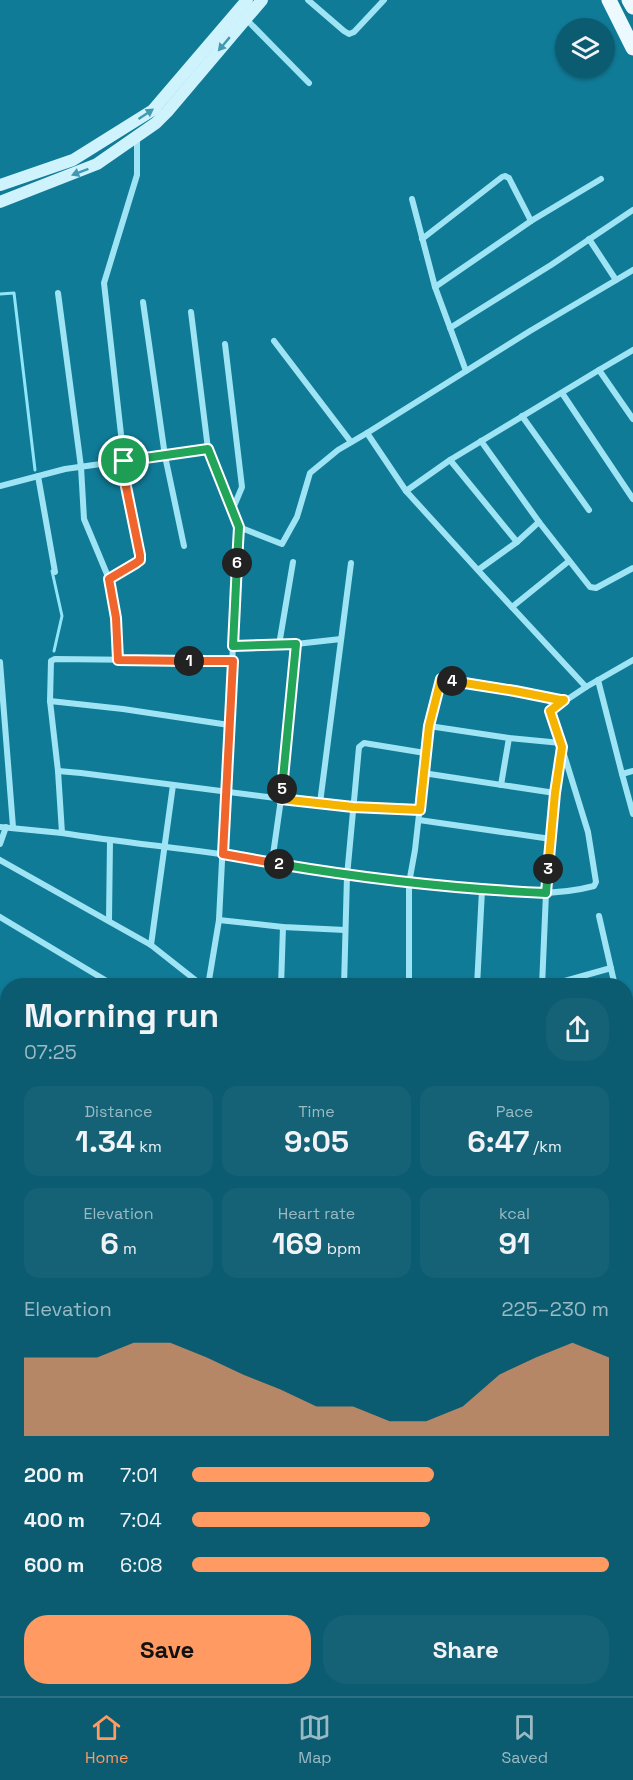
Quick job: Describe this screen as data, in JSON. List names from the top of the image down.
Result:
{
  "page": {
    "pins": [
      "6",
      "1",
      "4",
      "5",
      "2",
      "3"
    ],
    "heading": ["Morning run", "07:25"],
    "stats": [
      ["Distance", "1.34 km"],
      ["Time", "9:05"],
      ["Pace", "6:47 /km"],
      ["Elevation", "6 m"],
      ["Heart rate", "169 bpm"],
      ["kcal", "91"]
    ],
    "chart": ["Elevation", "225–230 m"],
    "list": [
      {
        "name": "200 m",
        "note": "7:01"
      },
      {
        "name": "400 m",
        "note": "7:04"
      },
      {
        "name": "600 m",
        "note": "6:08"
      }
    ],
    "buttons": ["Save", "Share"],
    "tabs": ["Home", "Map", "Saved"]
  }
}
